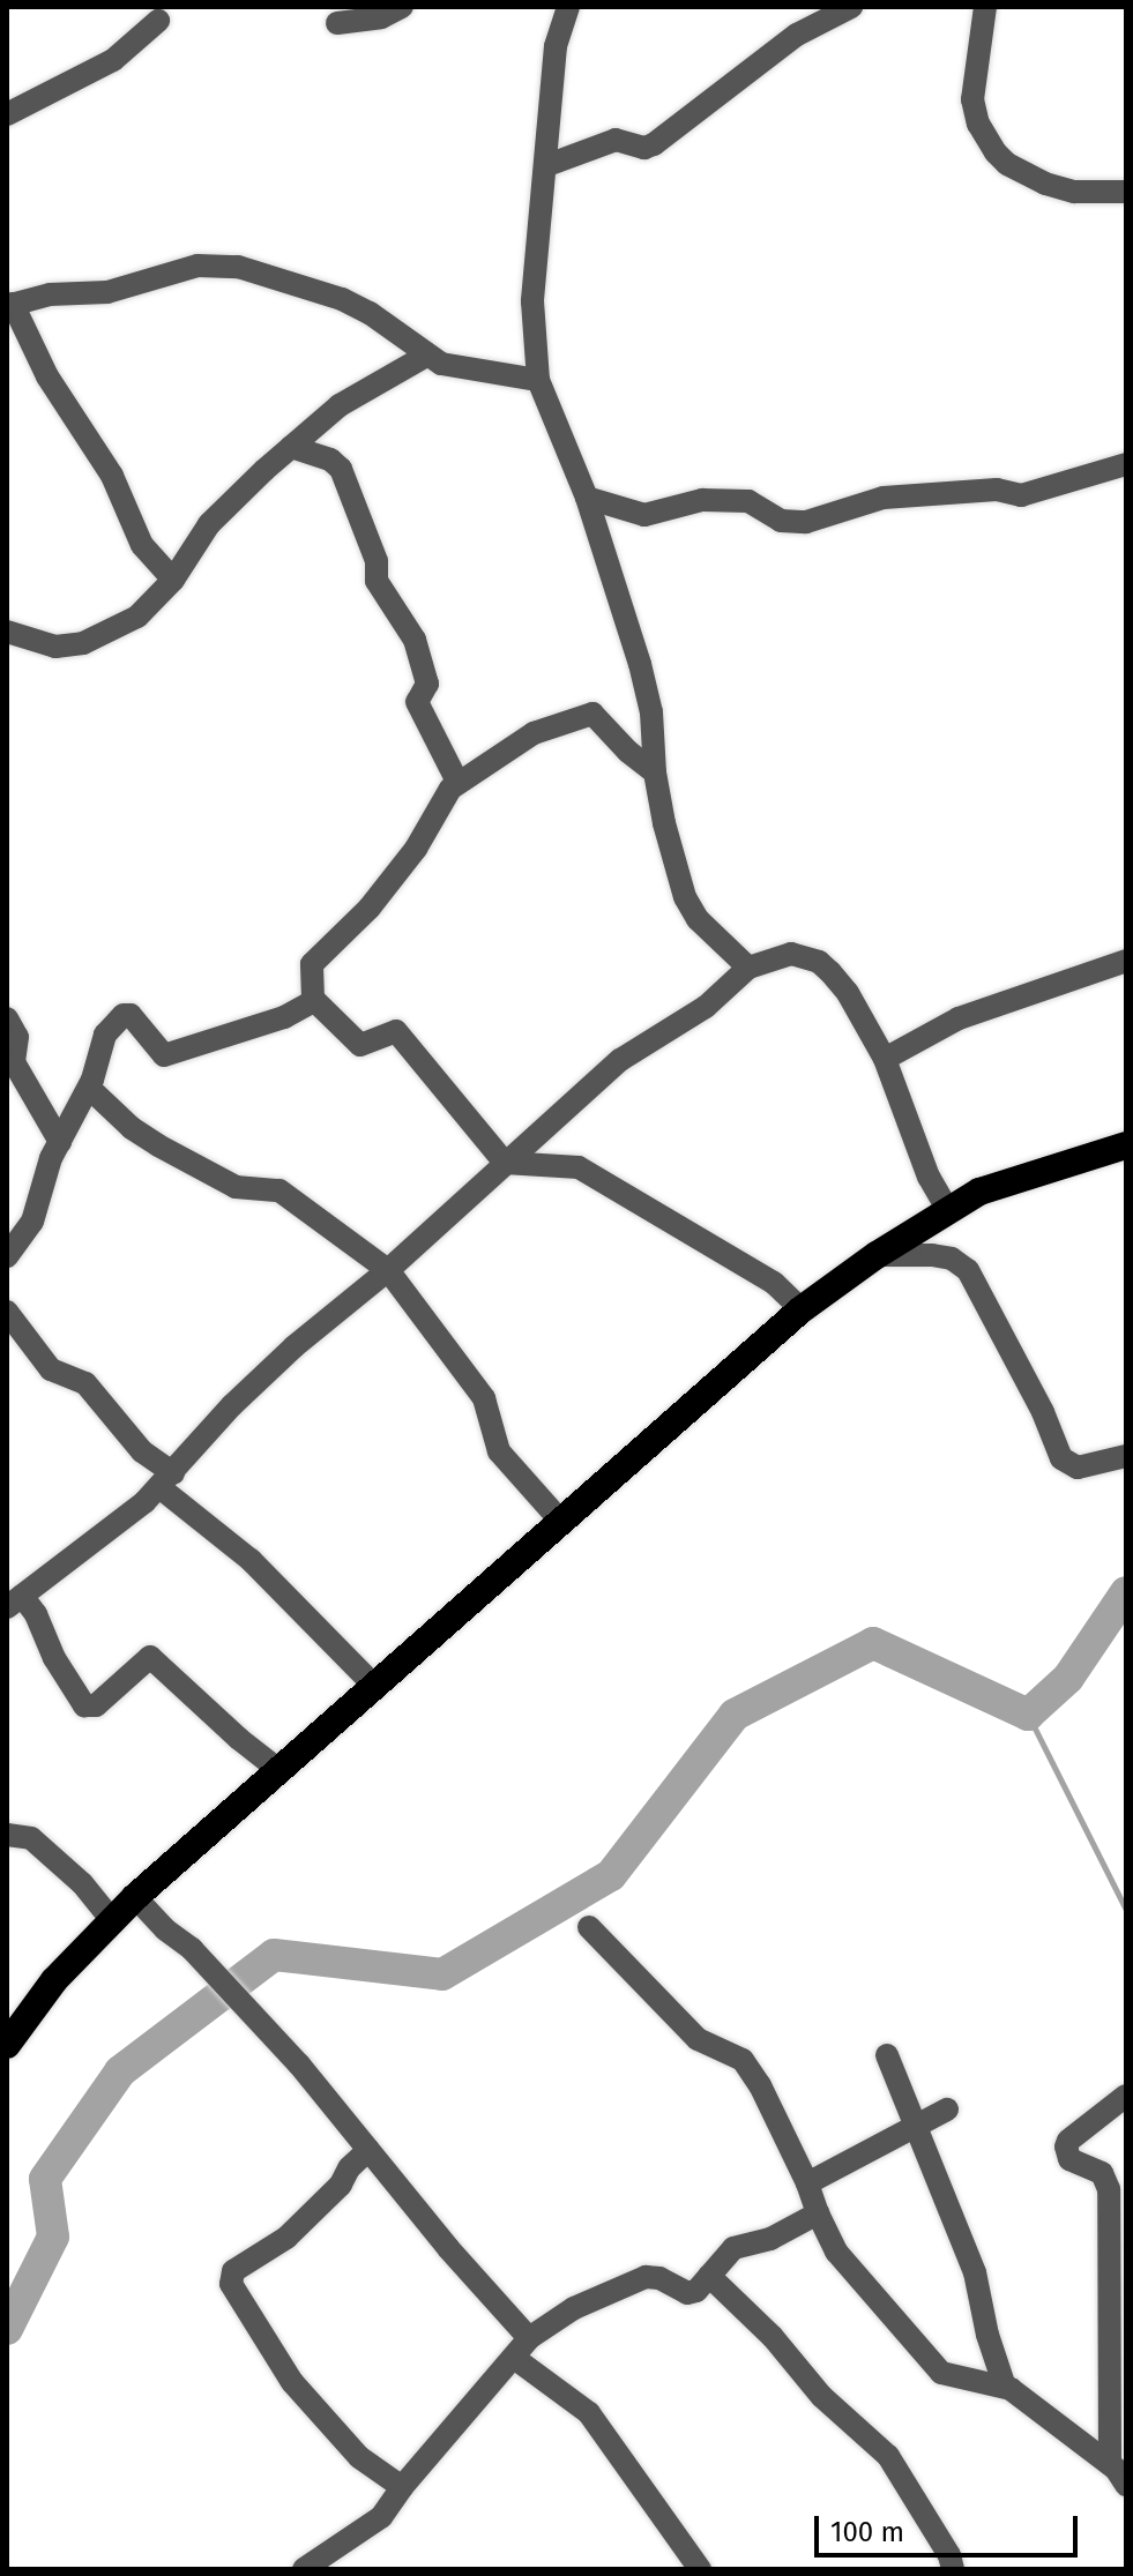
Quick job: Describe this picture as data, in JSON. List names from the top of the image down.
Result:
{
  "scale_bar": "100 m"
}
